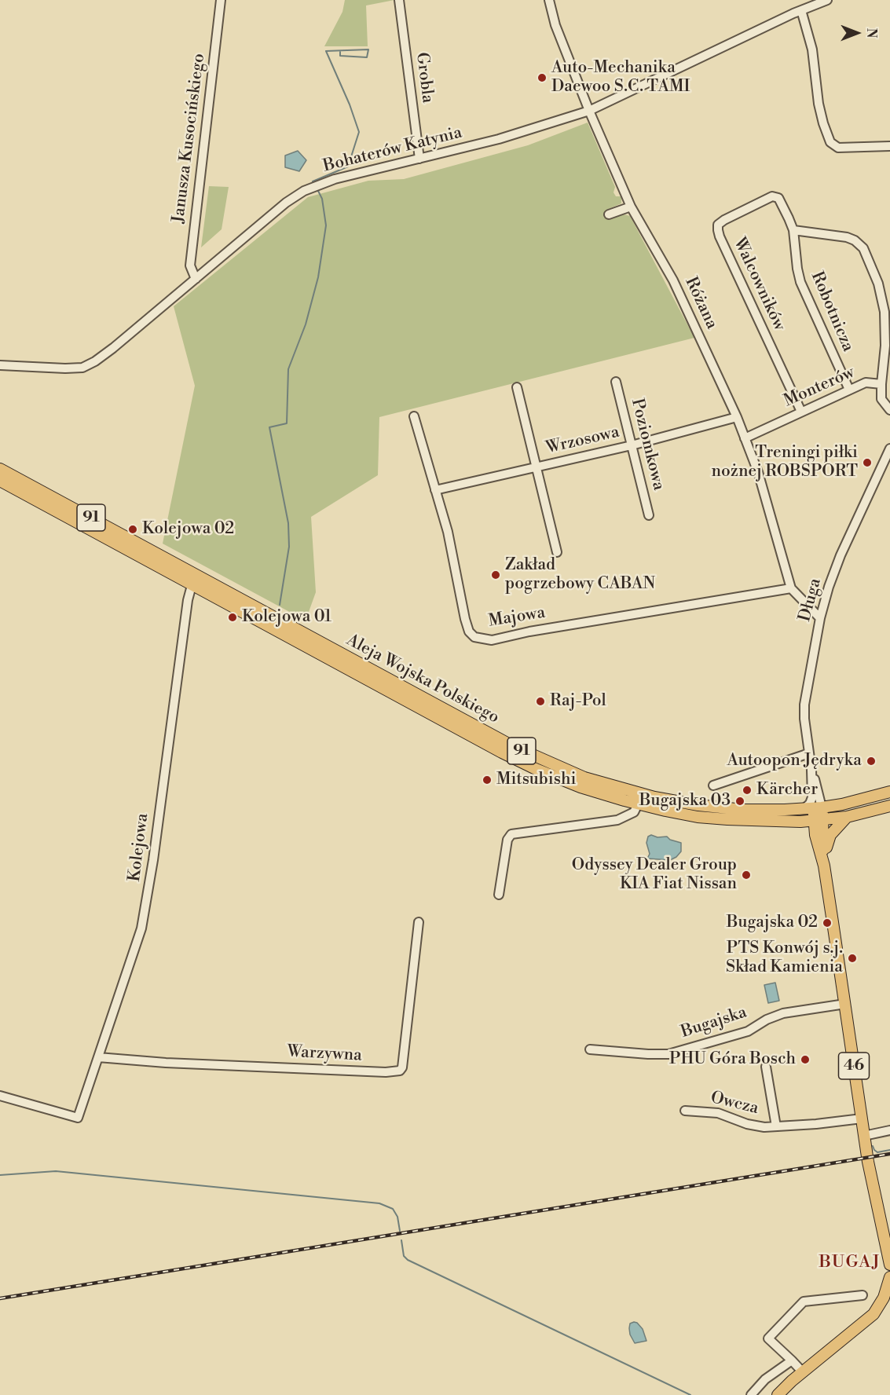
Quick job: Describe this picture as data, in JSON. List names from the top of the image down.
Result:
{
  "streets": {
    "main road": ["91", "Aleja Wojska Polskiego", "46"],
    "street": [
      "Grobla",
      "Janusza Kusocińskiego",
      "Bohaterów Katynia",
      "Walcowników",
      "Różana",
      "Robotnicza",
      "Monterów",
      "Wrzosowa",
      "Poziomkowa",
      "Długa",
      "Majowa",
      "Kolejowa",
      "Bugajska",
      "Warzywna",
      "Owcza"
    ]
  },
  "crossings": [
    ["Grobla", "Bohaterów Katynia"],
    ["Janusza Kusocińskiego", "Bohaterów Katynia"],
    ["Bohaterów Katynia", "Różana"],
    ["Walcowników", "Robotnicza"],
    ["Walcowników", "Monterów"],
    ["Różana", "Monterów"],
    ["Różana", "Wrzosowa"],
    ["Różana", "Długa"],
    ["Różana", "Majowa"],
    ["Robotnicza", "Monterów"],
    ["Wrzosowa", "Poziomkowa"],
    ["Wrzosowa", "Majowa"],
    ["Długa", "Aleja Wojska Polskiego"],
    ["Aleja Wojska Polskiego", "Kolejowa"],
    ["Aleja Wojska Polskiego", "46"],
    ["Kolejowa", "Warzywna"],
    ["Bugajska", "46"],
    ["46", "Owcza"]
  ],
  "districts": ["BUGAJ"],
  "places": [
    "Auto-Mechanika Daewoo S.C. TAMI",
    "Treningi piłki nożnej ROBSPORT",
    "Kolejowa 02",
    "Zakład pogrzebowy CABAN",
    "Kolejowa 01",
    "Raj-Pol",
    "Autoopon Jędryka",
    "Mitsubishi",
    "Kärcher",
    "Bugajska 03",
    "Odyssey Dealer Group KIA Fiat Nissan",
    "Bugajska 02",
    "PTS Konwój s.j. Skład Kamienia",
    "PHU Góra Bosch"
  ],
  "north": "right"
}
